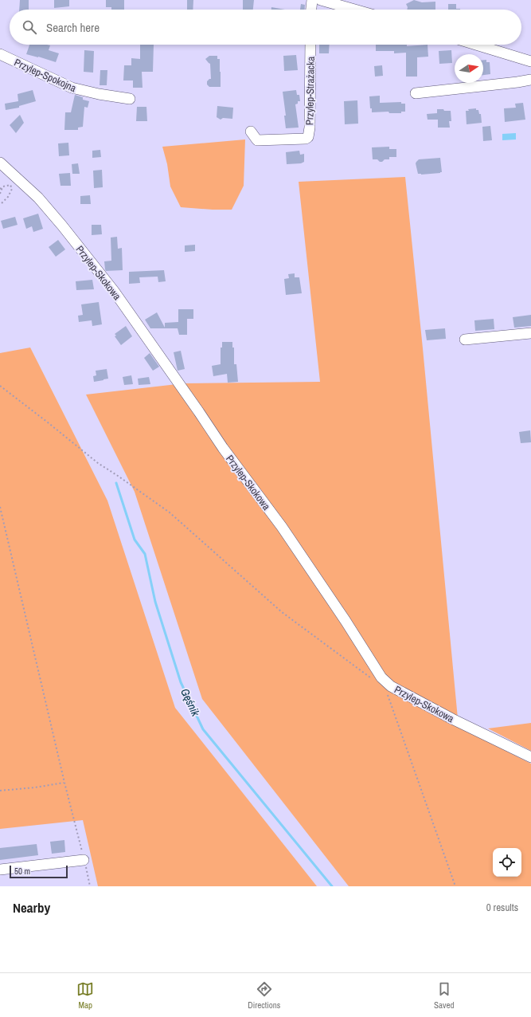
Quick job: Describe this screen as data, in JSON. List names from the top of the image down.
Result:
{
  "streets": {
    "street": ["Przylep-Spokojna", "Przylep-Strażacka", "Przylep-Skokowa"]
  },
  "water": ["Gęśnik"],
  "scale_bar": "50 m",
  "north": "right",
  "page": {
    "search": "Search here",
    "scale": "50 m",
    "heading": ["Nearby", "0 results"],
    "nav": ["Map", "Directions", "Saved"]
  }
}
